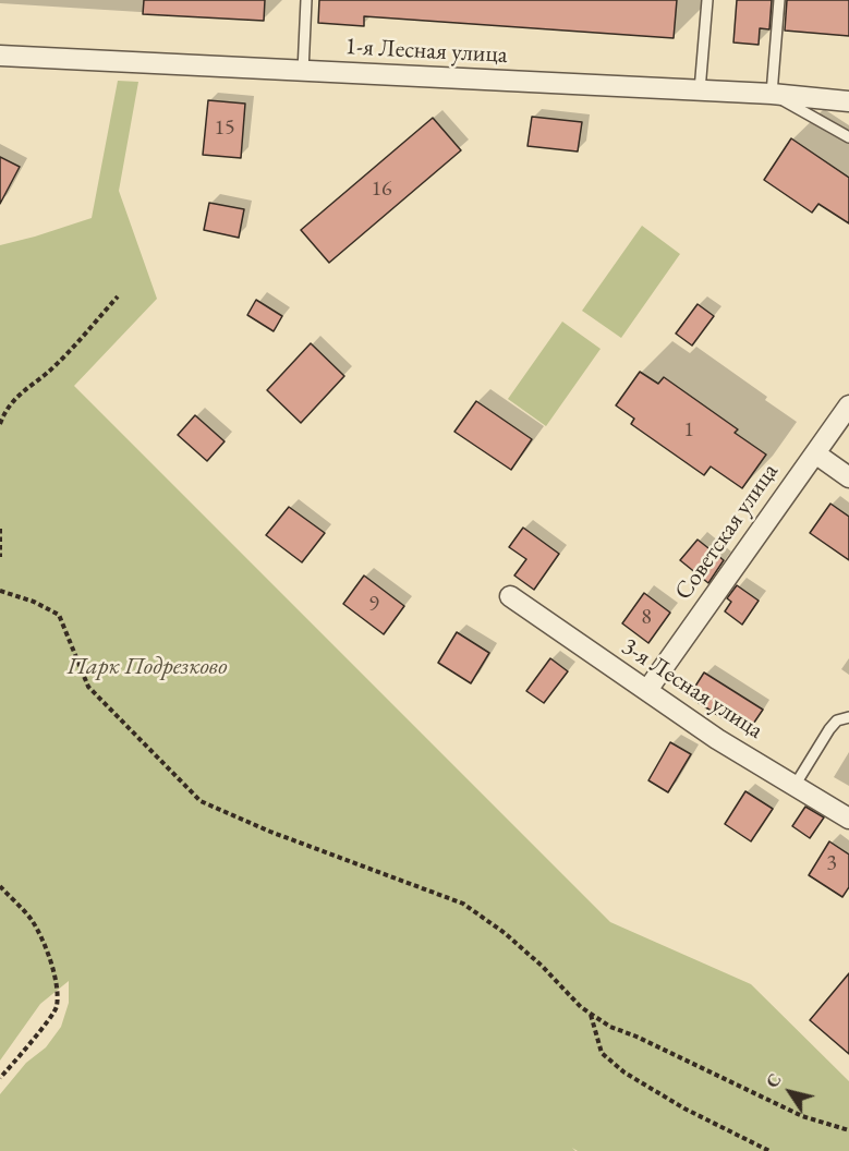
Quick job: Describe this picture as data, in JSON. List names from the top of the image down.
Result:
{
  "streets": {
    "street": ["1-я Лесная улица", "Советская улица", "3-я Лесная улица"]
  },
  "crossings": [
    ["Советская улица", "3-я Лесная улица"]
  ],
  "parks": ["Парк Подрезково"],
  "house_numbers": [
    "15",
    "16",
    "1",
    "9",
    "8",
    "3"
  ],
  "north": "top left"
}
